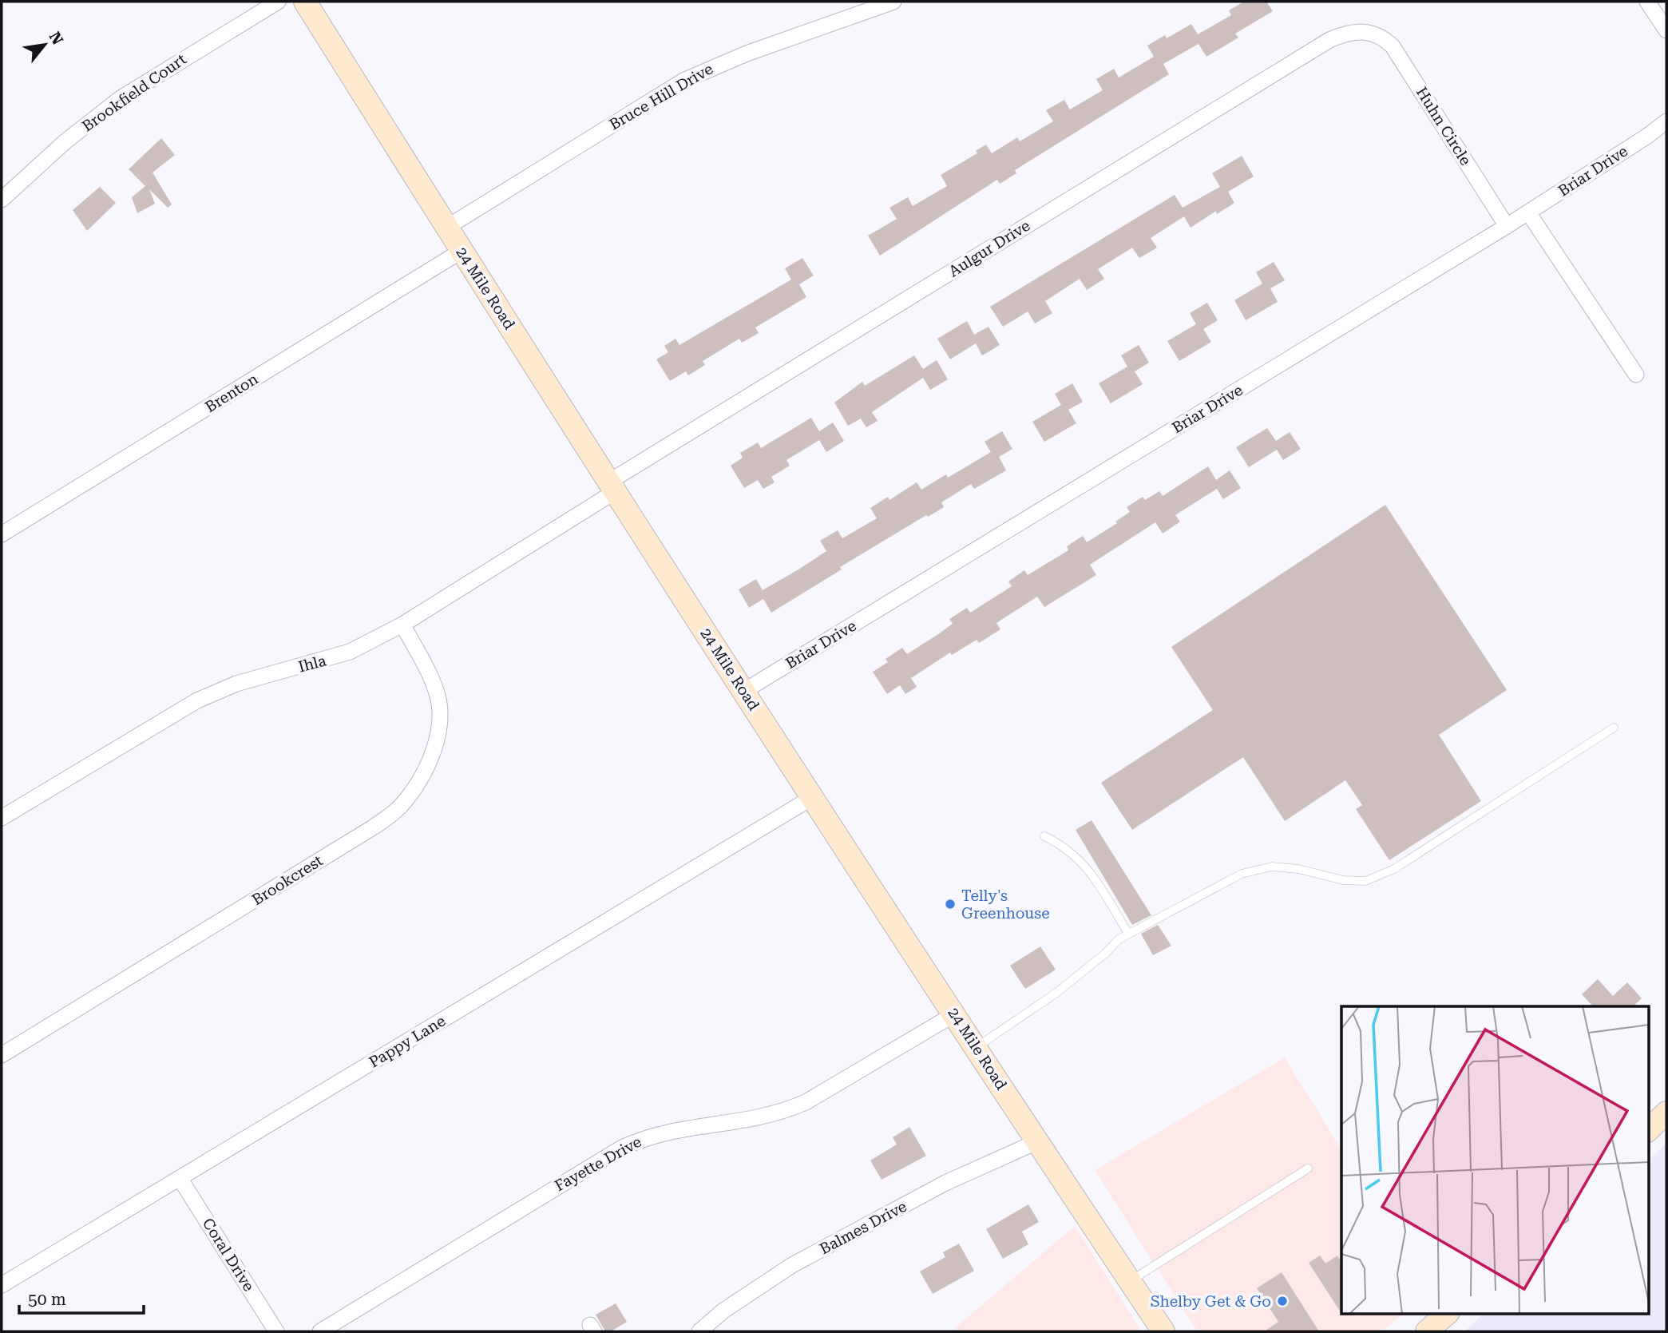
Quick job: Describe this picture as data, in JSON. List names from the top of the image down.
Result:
{
  "streets": {
    "street": [
      "Brookfield Court",
      "Bruce Hill Drive",
      "Huhn Circle",
      "Briar Drive",
      "Aulgur Drive",
      "24 Mile Road",
      "Brenton",
      "Ihla",
      "Brookcrest",
      "Pappy Lane",
      "Fayette Drive",
      "Balmes Drive",
      "Coral Drive"
    ]
  },
  "crossings": [
    ["Bruce Hill Drive", "24 Mile Road"],
    ["Huhn Circle", "Briar Drive"],
    ["Huhn Circle", "Aulgur Drive"],
    ["Briar Drive", "24 Mile Road"],
    ["Aulgur Drive", "24 Mile Road"],
    ["Aulgur Drive", "Ihla"],
    ["24 Mile Road", "Brenton"],
    ["24 Mile Road", "Ihla"],
    ["24 Mile Road", "Pappy Lane"],
    ["24 Mile Road", "Fayette Drive"],
    ["24 Mile Road", "Balmes Drive"],
    ["Ihla", "Brookcrest"],
    ["Pappy Lane", "Coral Drive"]
  ],
  "places": ["Telly's Greenhouse", "Shelby Get & Go"],
  "scale_bar": "50 m",
  "north": "top right"
}
